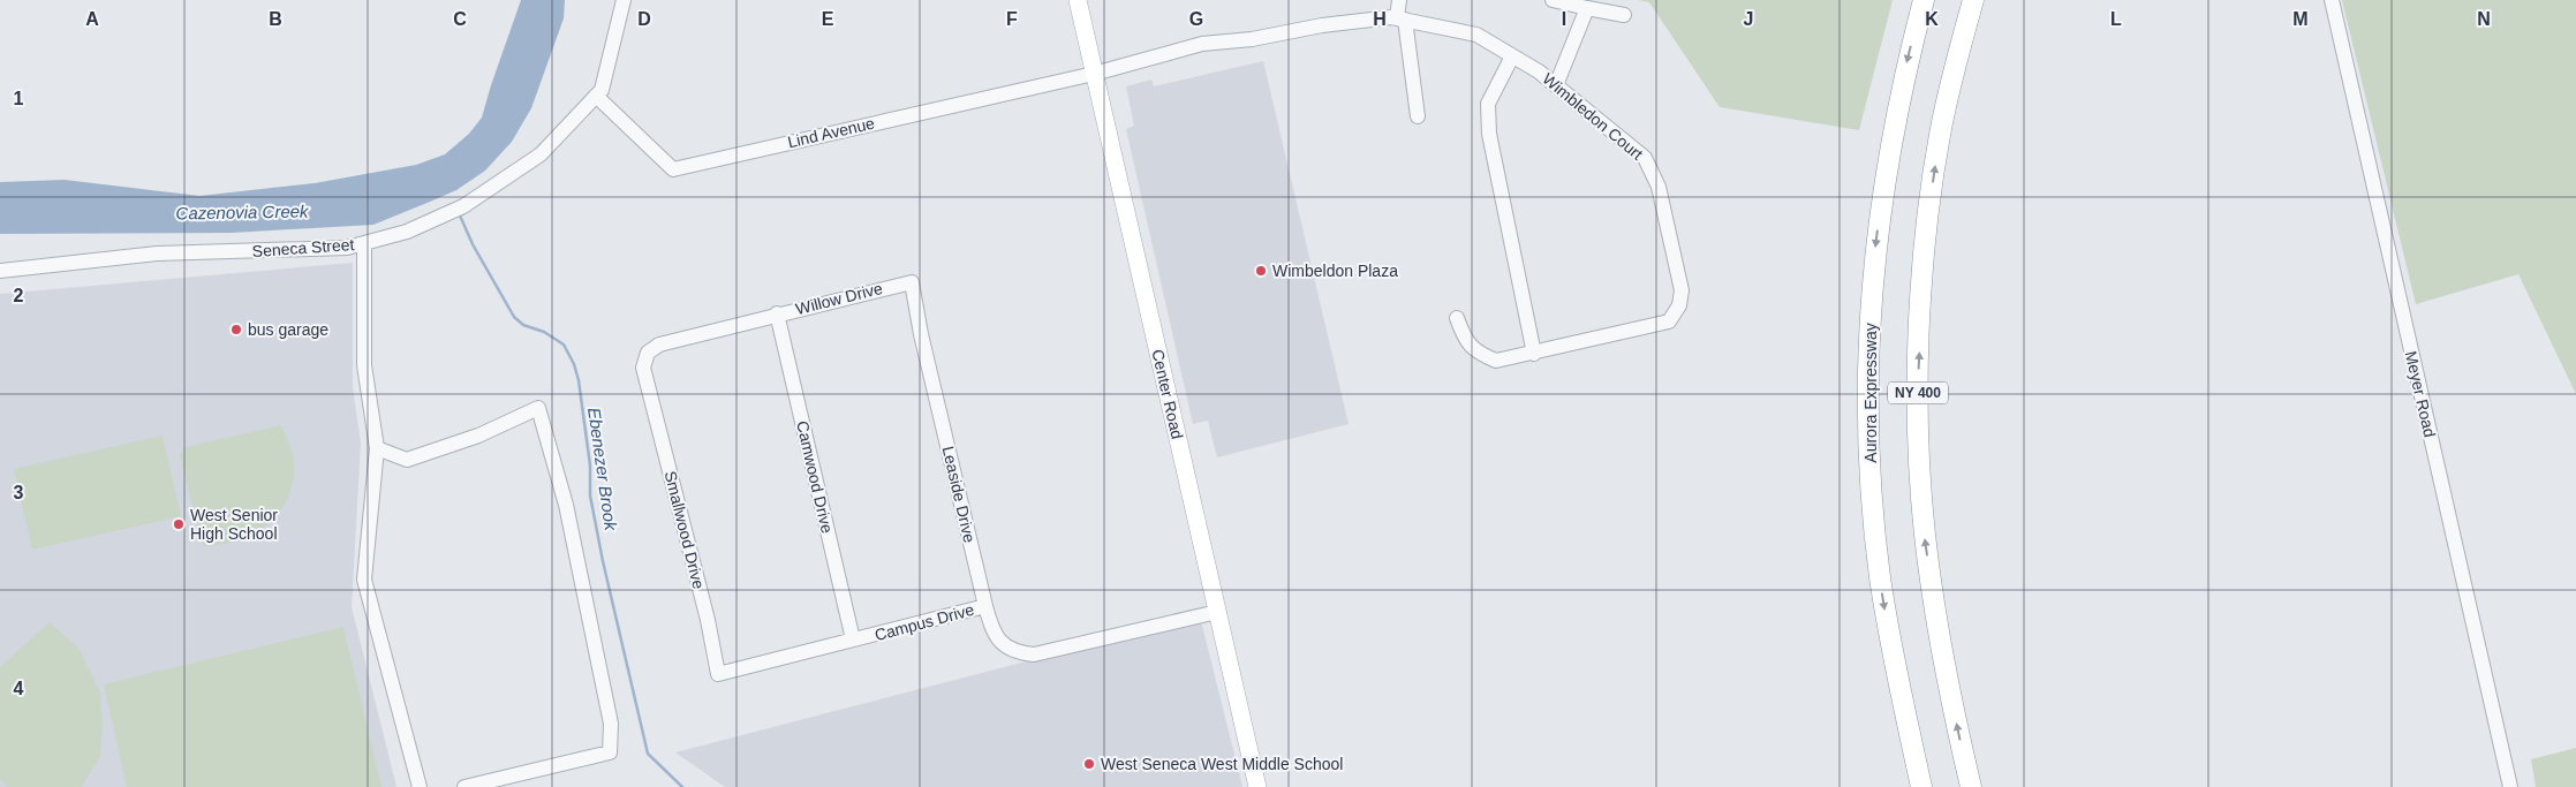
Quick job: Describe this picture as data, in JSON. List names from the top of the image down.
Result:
{
  "streets": {
    "highway": ["Aurora Expressway", "NY 400"],
    "main road": ["Center Road"],
    "street": [
      "Wimbledon Court",
      "Lind Avenue",
      "Seneca Street",
      "Willow Drive",
      "Meyer Road",
      "Camwood Drive",
      "Leaside Drive",
      "Smallwood Drive",
      "Campus Drive"
    ]
  },
  "crossings": [
    ["Wimbledon Court", "Lind Avenue"],
    ["Wimbledon Court", "Center Road"],
    ["Lind Avenue", "Seneca Street"],
    ["Lind Avenue", "Center Road"],
    ["Willow Drive", "Camwood Drive"],
    ["Willow Drive", "Leaside Drive"],
    ["Willow Drive", "Smallwood Drive"],
    ["Center Road", "Campus Drive"],
    ["Camwood Drive", "Campus Drive"],
    ["Leaside Drive", "Campus Drive"],
    ["Smallwood Drive", "Campus Drive"]
  ],
  "water": ["Cazenovia Creek", "Ebenezer Brook"],
  "places": [
    "Wimbeldon Plaza",
    "bus garage",
    "West Senior High School",
    "West Seneca West Middle School"
  ],
  "grid": {
    "columns": [
      "A",
      "B",
      "C",
      "D",
      "E",
      "F",
      "G",
      "H",
      "I",
      "J",
      "K",
      "L",
      "M",
      "N"
    ],
    "rows": [
      "1",
      "2",
      "3",
      "4"
    ]
  }
}
